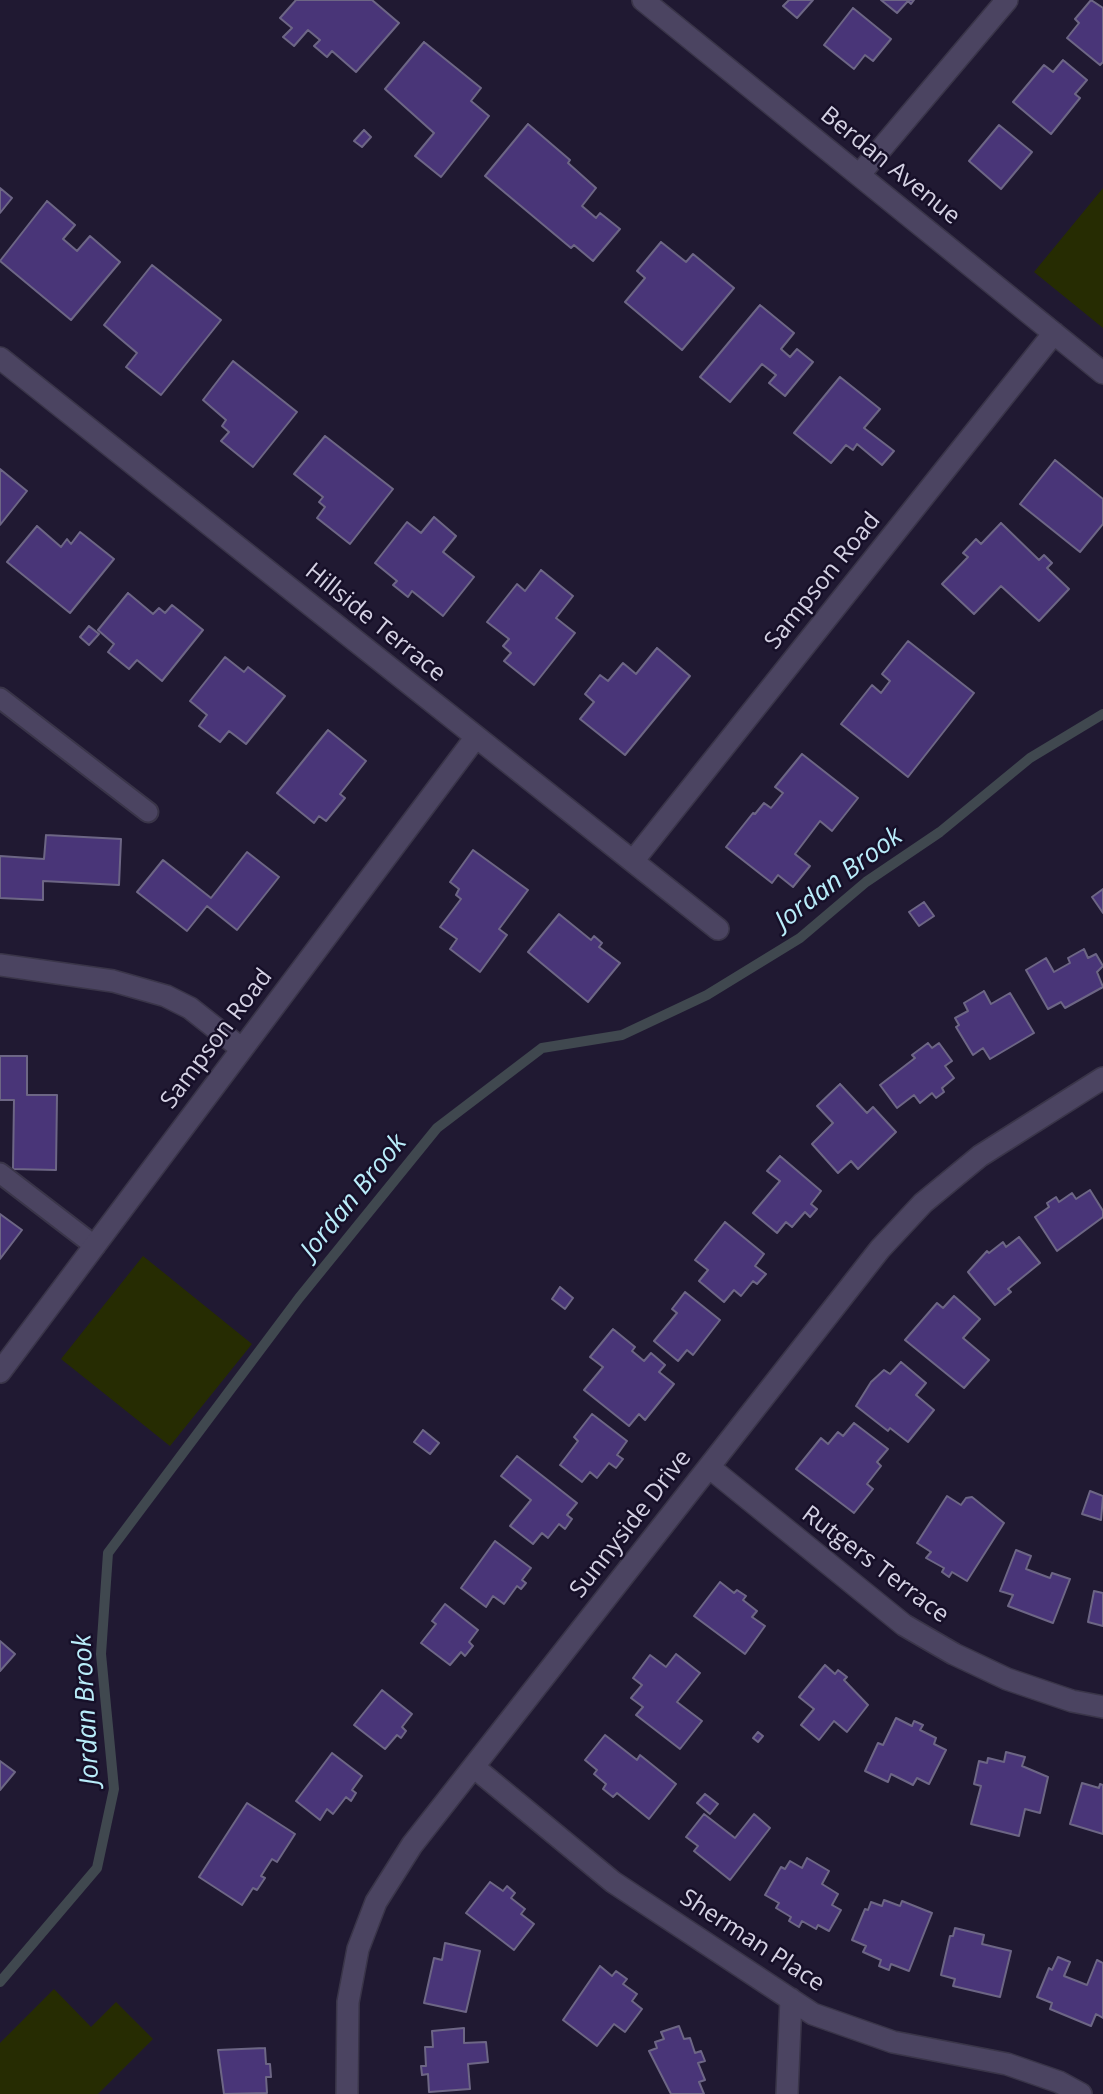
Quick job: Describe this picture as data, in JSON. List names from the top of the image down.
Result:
{
  "streets": {
    "street": [
      "Berdan Avenue",
      "Sampson Road",
      "Hillside Terrace",
      "Sunnyside Drive",
      "Rutgers Terrace",
      "Sherman Place"
    ]
  },
  "crossings": [
    ["Berdan Avenue", "Sampson Road"],
    ["Sampson Road", "Hillside Terrace"],
    ["Sunnyside Drive", "Rutgers Terrace"],
    ["Sunnyside Drive", "Sherman Place"]
  ],
  "water": ["Jordan Brook"]
}
